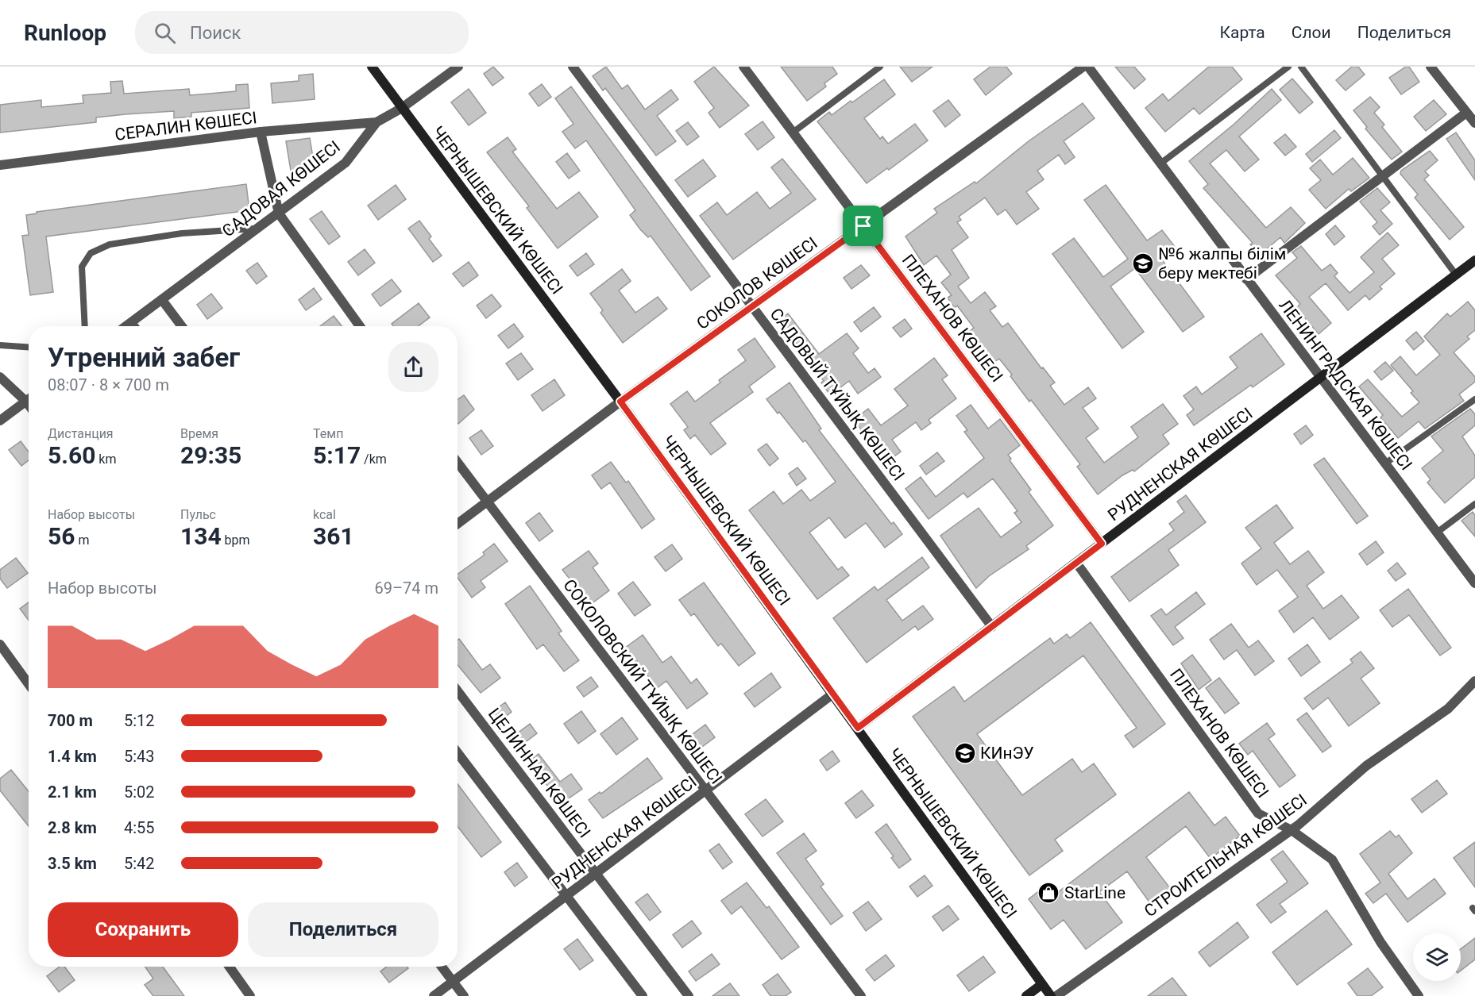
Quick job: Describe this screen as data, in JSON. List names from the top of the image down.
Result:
{
  "streets": {
    "street": [
      "СЕРАЛИН КӨШЕСІ",
      "САДОВАЯ КӨШЕСІ",
      "ЧЕРНЫШЕВСКИЙ КӨШЕСІ",
      "СОКОЛОВ КӨШЕСІ",
      "ПЛЕХАНОВ КӨШЕСІ",
      "ЛЕНИНГРАДСКАЯ КӨШЕСІ",
      "САДОВЫЙ ТҰЙЫҚ КӨШЕСІ",
      "РУДНЕНСКАЯ КӨШЕСІ",
      "СОКОЛОВСКИЙ ТҰЙЫҚ КӨШЕСІ",
      "ЦЕЛИННАЯ КӨШЕСІ",
      "СТРОИТЕЛЬНАЯ КӨШЕСІ"
    ]
  },
  "crossings": [
    ["СЕРАЛИН КӨШЕСІ", "САДОВАЯ КӨШЕСІ"],
    ["САДОВАЯ КӨШЕСІ", "ЧЕРНЫШЕВСКИЙ КӨШЕСІ"],
    ["ЧЕРНЫШЕВСКИЙ КӨШЕСІ", "СОКОЛОВ КӨШЕСІ"],
    ["ЧЕРНЫШЕВСКИЙ КӨШЕСІ", "РУДНЕНСКАЯ КӨШЕСІ"],
    ["СОКОЛОВ КӨШЕСІ", "ПЛЕХАНОВ КӨШЕСІ"],
    ["СОКОЛОВ КӨШЕСІ", "САДОВЫЙ ТҰЙЫҚ КӨШЕСІ"],
    ["СОКОЛОВ КӨШЕСІ", "СОКОЛОВСКИЙ ТҰЙЫҚ КӨШЕСІ"],
    ["ПЛЕХАНОВ КӨШЕСІ", "РУДНЕНСКАЯ КӨШЕСІ"],
    ["ПЛЕХАНОВ КӨШЕСІ", "СТРОИТЕЛЬНАЯ КӨШЕСІ"],
    ["ЛЕНИНГРАДСКАЯ КӨШЕСІ", "РУДНЕНСКАЯ КӨШЕСІ"],
    ["САДОВЫЙ ТҰЙЫҚ КӨШЕСІ", "РУДНЕНСКАЯ КӨШЕСІ"],
    ["РУДНЕНСКАЯ КӨШЕСІ", "СОКОЛОВСКИЙ ТҰЙЫҚ КӨШЕСІ"],
    ["РУДНЕНСКАЯ КӨШЕСІ", "ЦЕЛИННАЯ КӨШЕСІ"]
  ],
  "places": {
    "school or university": ["№6 жалпы білім беру мектебі", "КИнЭУ"],
    "shop": ["StarLine"]
  },
  "page": {
    "header": "Runloop",
    "search": "Поиск",
    "nav": ["Карта", "Слои", "Поделиться"],
    "heading": ["Утренний забег", "08:07 · 8 × 700 m"],
    "stats": [
      ["Дистанция", "5.60 km"],
      ["Время", "29:35"],
      ["Темп", "5:17 /km"],
      ["Набор высоты", "56 m"],
      ["Пульс", "134 bpm"],
      ["kcal", "361"]
    ],
    "chart": ["Набор высоты", "69–74 m"],
    "list": [
      {
        "name": "700 m",
        "note": "5:12"
      },
      {
        "name": "1.4 km",
        "note": "5:43"
      },
      {
        "name": "2.1 km",
        "note": "5:02"
      },
      {
        "name": "2.8 km",
        "note": "4:55"
      },
      {
        "name": "3.5 km",
        "note": "5:42"
      }
    ],
    "buttons": ["Сохранить", "Поделиться"]
  }
}
